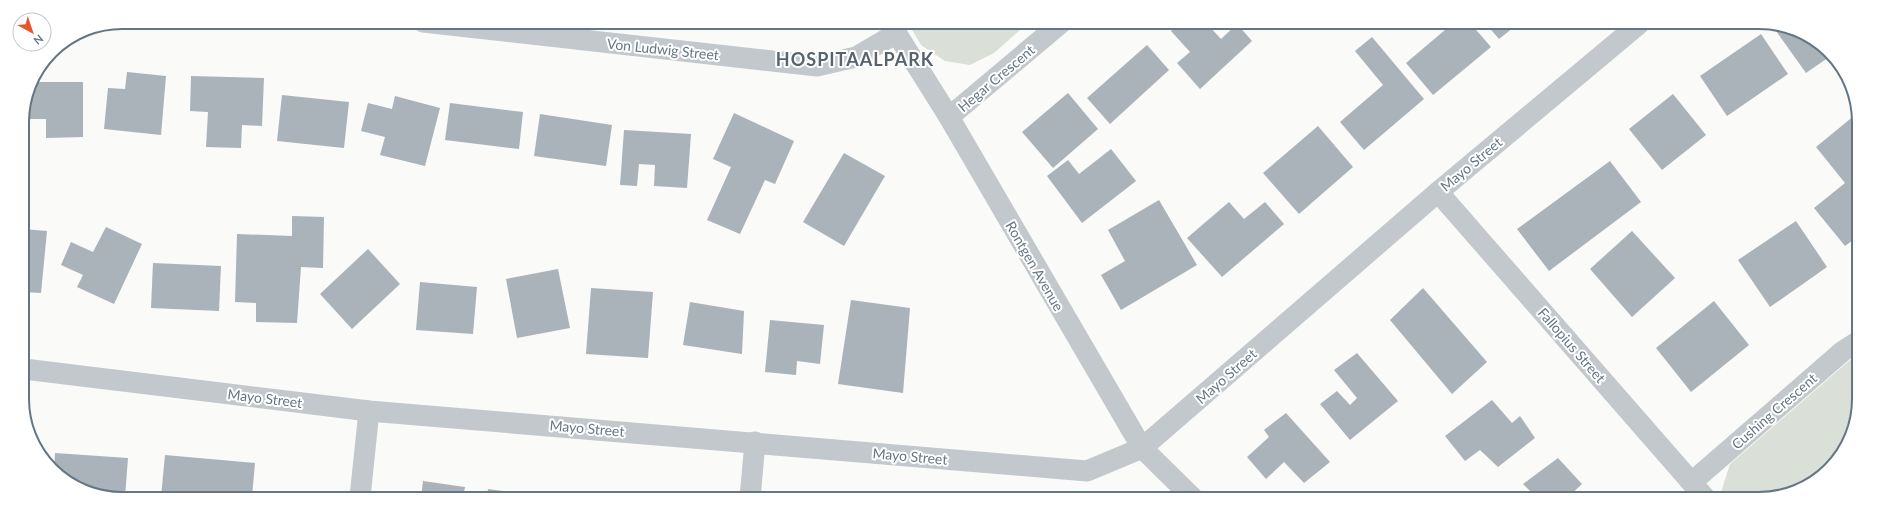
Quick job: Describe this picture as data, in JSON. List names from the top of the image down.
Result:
{
  "streets": {
    "street": [
      "Von Ludwig Street",
      "Hegar Crescent",
      "Mayo Street",
      "Rontgen Avenue",
      "Fallopius Street",
      "Cushing Crescent"
    ]
  },
  "crossings": [
    ["Hegar Crescent", "Rontgen Avenue"],
    ["Mayo Street", "Rontgen Avenue"],
    ["Mayo Street", "Fallopius Street"],
    ["Fallopius Street", "Cushing Crescent"]
  ],
  "districts": ["HOSPITAALPARK"],
  "north": "bottom right"
}
